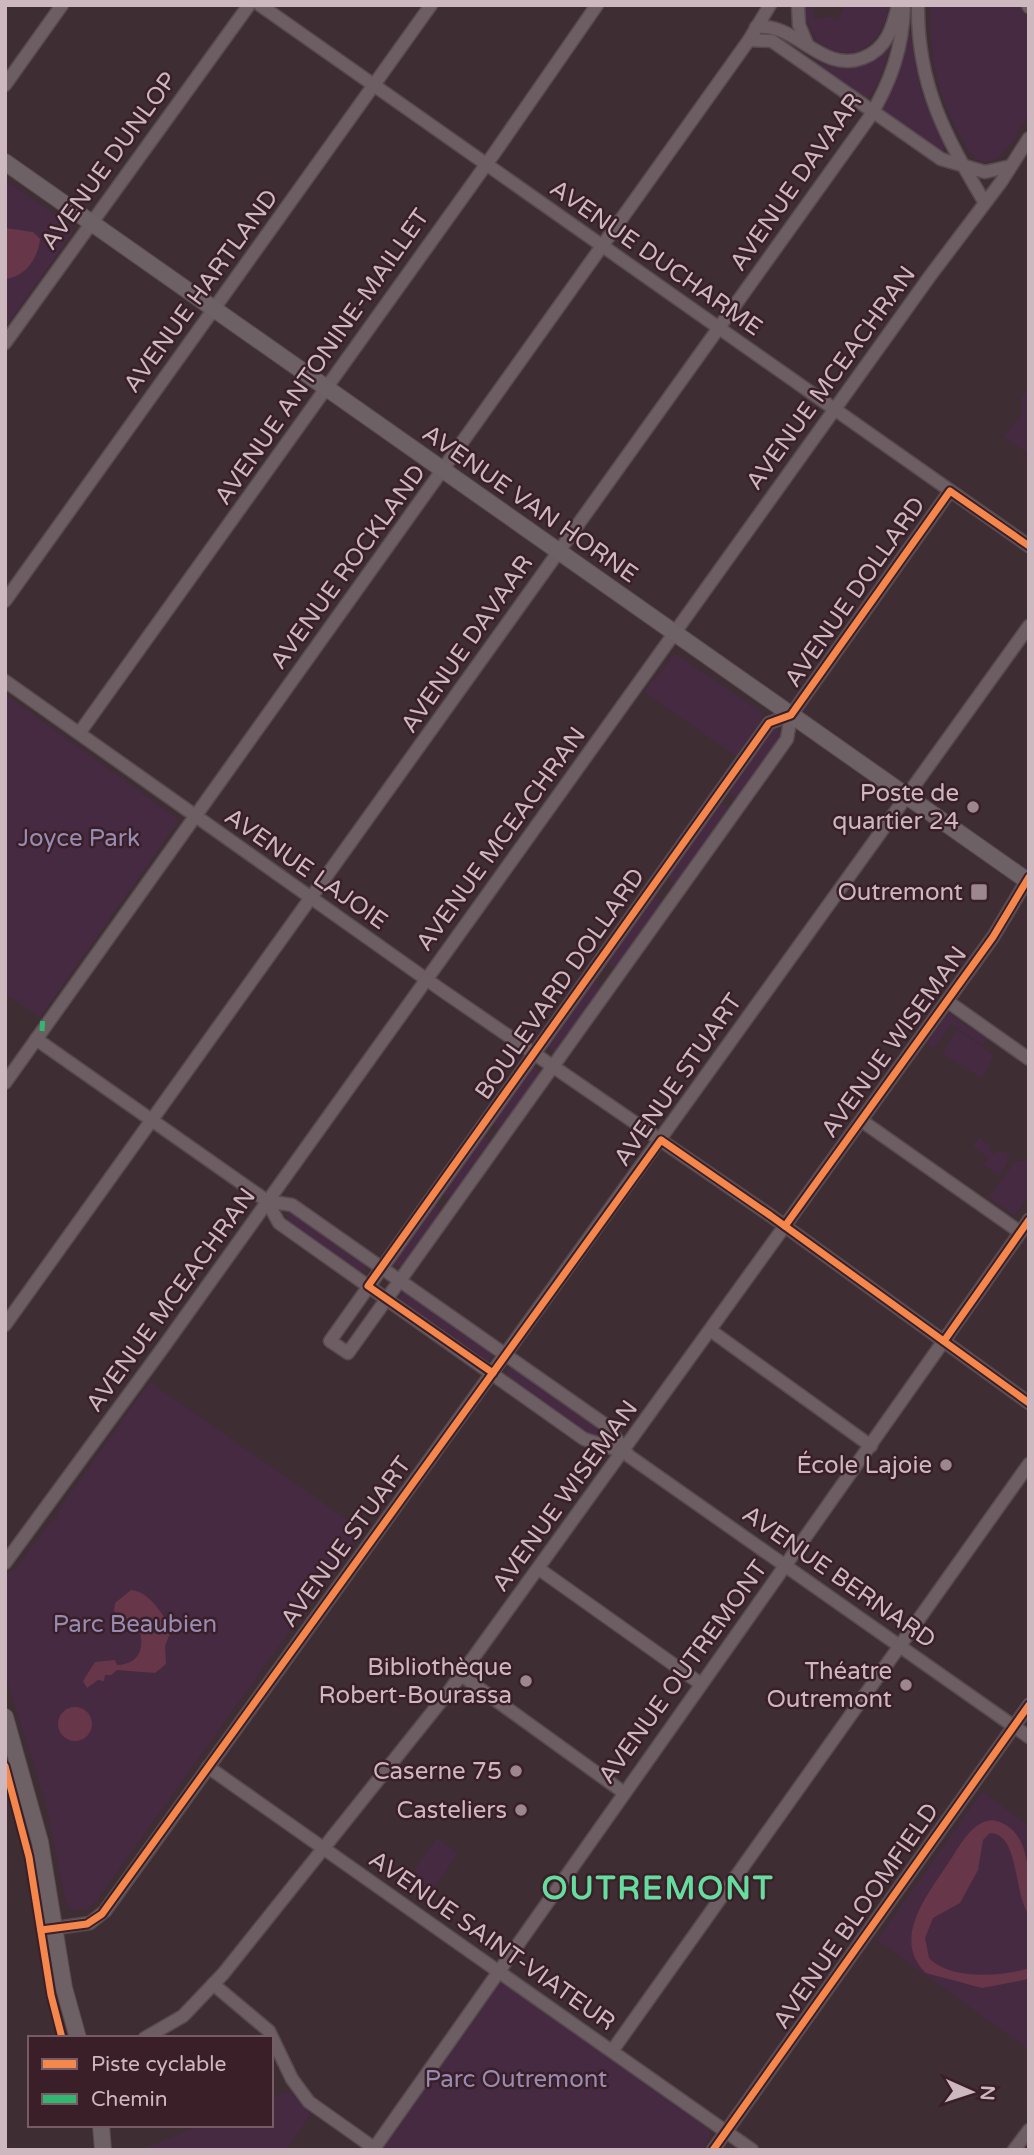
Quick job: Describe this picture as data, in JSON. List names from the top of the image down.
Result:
{
  "streets": {
    "main road": ["AVENUE VAN HORNE"],
    "street": [
      "AVENUE DUNLOP",
      "AVENUE DAVAAR",
      "AVENUE DUCHARME",
      "AVENUE HARTLAND",
      "AVENUE ANTONINE-MAILLET",
      "AVENUE MCEACHRAN",
      "AVENUE ROCKLAND",
      "AVENUE DOLLARD",
      "AVENUE LAJOIE",
      "BOULEVARD DOLLARD",
      "AVENUE WISEMAN",
      "AVENUE STUART",
      "AVENUE BERNARD",
      "AVENUE OUTREMONT",
      "AVENUE BLOOMFIELD",
      "AVENUE SAINT-VIATEUR"
    ]
  },
  "crossings": [
    ["AVENUE DUNLOP", "AVENUE VAN HORNE"],
    ["AVENUE DAVAAR", "AVENUE DUCHARME"],
    ["AVENUE DAVAAR", "AVENUE VAN HORNE"],
    ["AVENUE DAVAAR", "AVENUE LAJOIE"],
    ["AVENUE DUCHARME", "AVENUE HARTLAND"],
    ["AVENUE DUCHARME", "AVENUE ANTONINE-MAILLET"],
    ["AVENUE DUCHARME", "AVENUE MCEACHRAN"],
    ["AVENUE DUCHARME", "AVENUE ROCKLAND"],
    ["AVENUE DUCHARME", "AVENUE DOLLARD"],
    ["AVENUE HARTLAND", "AVENUE VAN HORNE"],
    ["AVENUE ANTONINE-MAILLET", "AVENUE VAN HORNE"],
    ["AVENUE ANTONINE-MAILLET", "AVENUE LAJOIE"],
    ["AVENUE MCEACHRAN", "AVENUE VAN HORNE"],
    ["AVENUE MCEACHRAN", "AVENUE LAJOIE"],
    ["AVENUE MCEACHRAN", "AVENUE BERNARD"],
    ["AVENUE VAN HORNE", "AVENUE ROCKLAND"],
    ["AVENUE VAN HORNE", "AVENUE DOLLARD"],
    ["AVENUE VAN HORNE", "BOULEVARD DOLLARD"],
    ["AVENUE VAN HORNE", "AVENUE WISEMAN"],
    ["AVENUE VAN HORNE", "AVENUE STUART"],
    ["AVENUE ROCKLAND", "AVENUE LAJOIE"],
    ["AVENUE DOLLARD", "BOULEVARD DOLLARD"],
    ["AVENUE LAJOIE", "BOULEVARD DOLLARD"],
    ["AVENUE LAJOIE", "AVENUE WISEMAN"],
    ["AVENUE LAJOIE", "AVENUE STUART"],
    ["AVENUE LAJOIE", "AVENUE OUTREMONT"],
    ["BOULEVARD DOLLARD", "AVENUE BERNARD"],
    ["AVENUE WISEMAN", "AVENUE BERNARD"],
    ["AVENUE WISEMAN", "AVENUE SAINT-VIATEUR"],
    ["AVENUE STUART", "AVENUE BERNARD"],
    ["AVENUE STUART", "AVENUE SAINT-VIATEUR"],
    ["AVENUE BERNARD", "AVENUE OUTREMONT"],
    ["AVENUE BERNARD", "AVENUE BLOOMFIELD"],
    ["AVENUE OUTREMONT", "AVENUE SAINT-VIATEUR"],
    ["AVENUE BLOOMFIELD", "AVENUE SAINT-VIATEUR"]
  ],
  "districts": ["OUTREMONT"],
  "parks": ["Joyce Park", "Parc Beaubien", "Parc Outremont"],
  "places": {
    "other": [
      "Poste de quartier 24",
      "École Lajoie",
      "Bibliothèque Robert-Bourassa",
      "Théatre Outremont",
      "Caserne 75",
      "Casteliers"
    ],
    "transit": ["Outremont"]
  },
  "legend": ["Piste cyclable", "Chemin"],
  "north": "right"
}
